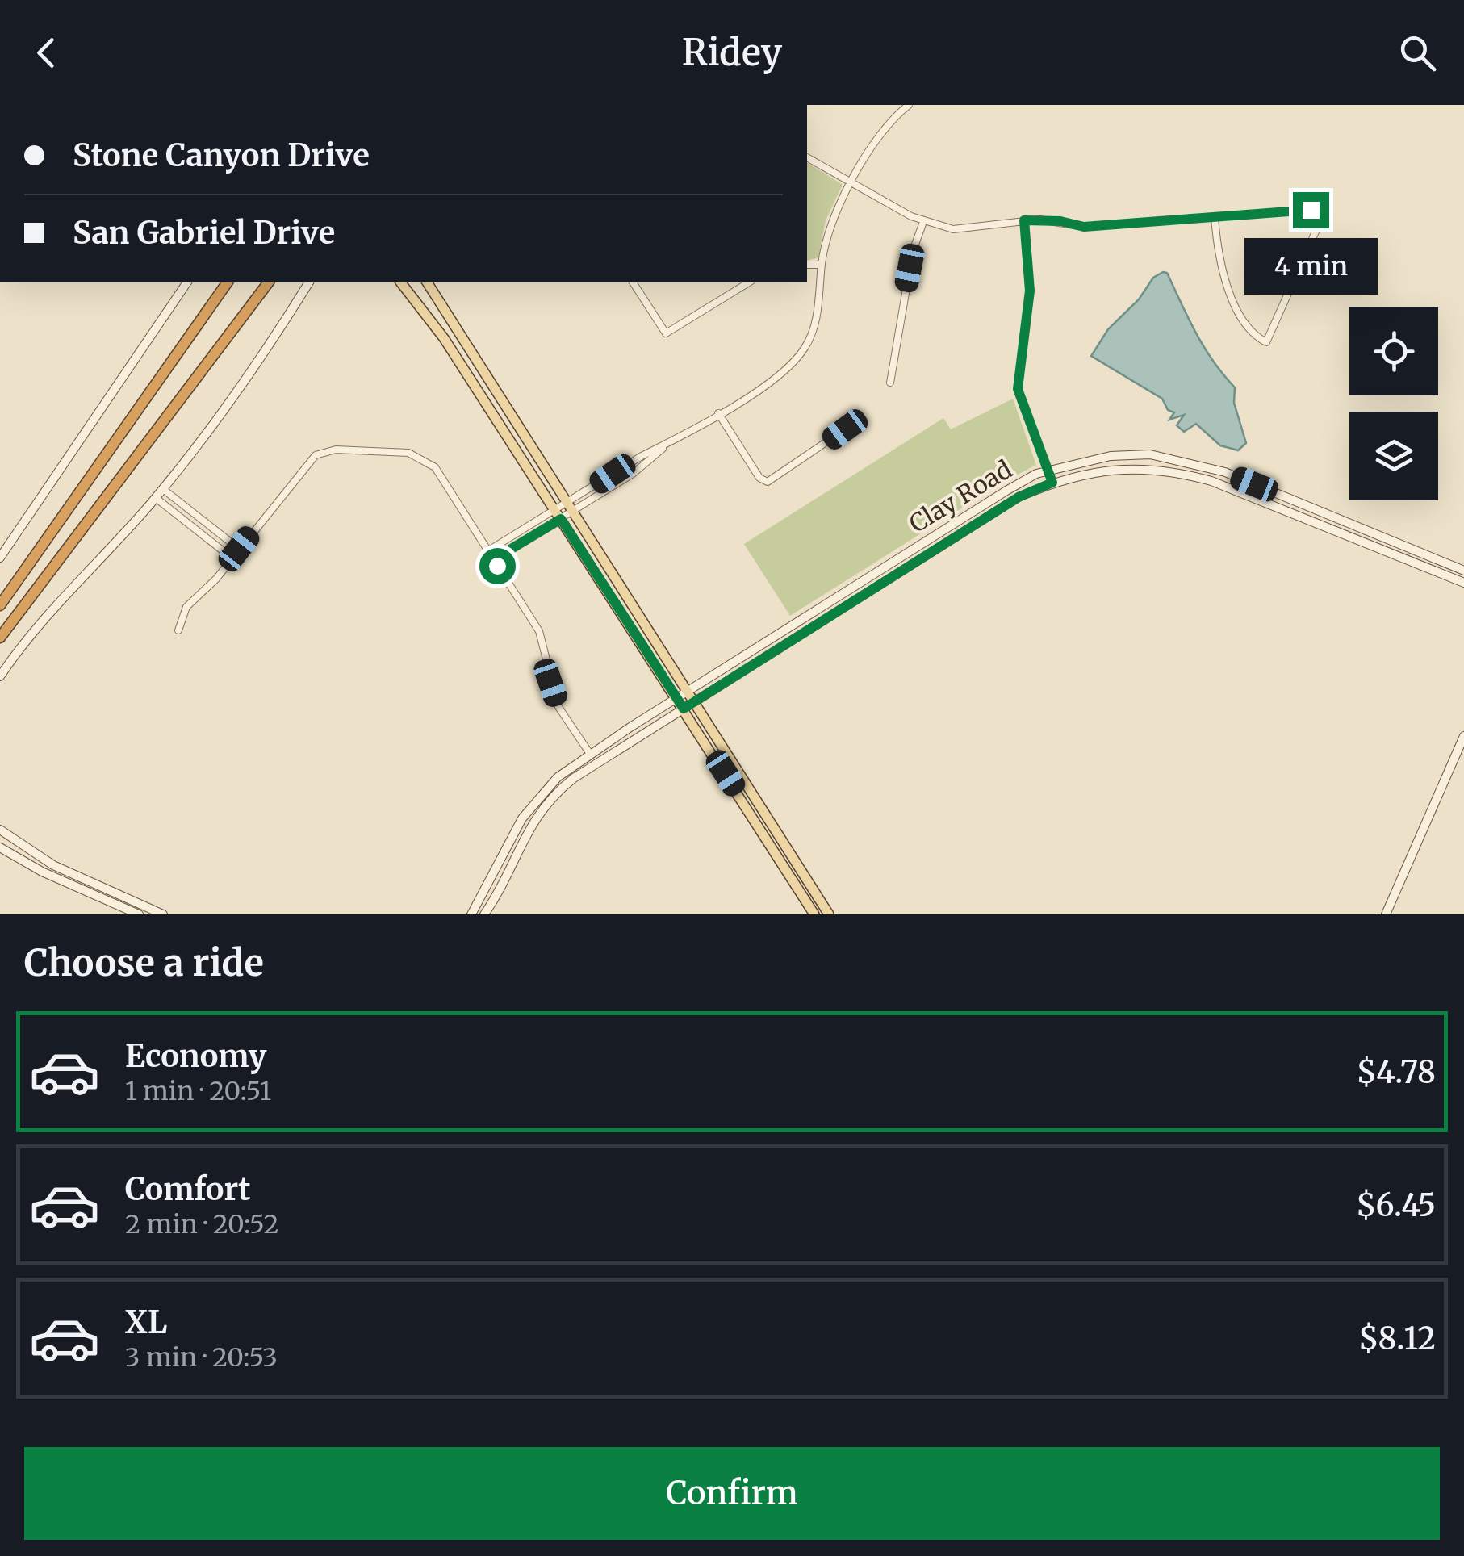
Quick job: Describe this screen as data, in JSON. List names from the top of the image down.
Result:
{
  "streets": {
    "main road": ["Clay Road"]
  },
  "page": {
    "header": "Ridey",
    "banner": ["Stone Canyon Drive", "San Gabriel Drive"],
    "bubble": "4 min",
    "heading": "Choose a ride",
    "list": [
      {
        "name": "Economy",
        "note": "1 min · 20:51",
        "value": "$4.78"
      },
      {
        "name": "Comfort",
        "note": "2 min · 20:52",
        "value": "$6.45"
      },
      {
        "name": "XL",
        "note": "3 min · 20:53",
        "value": "$8.12"
      }
    ],
    "buttons": "Confirm"
  }
}
